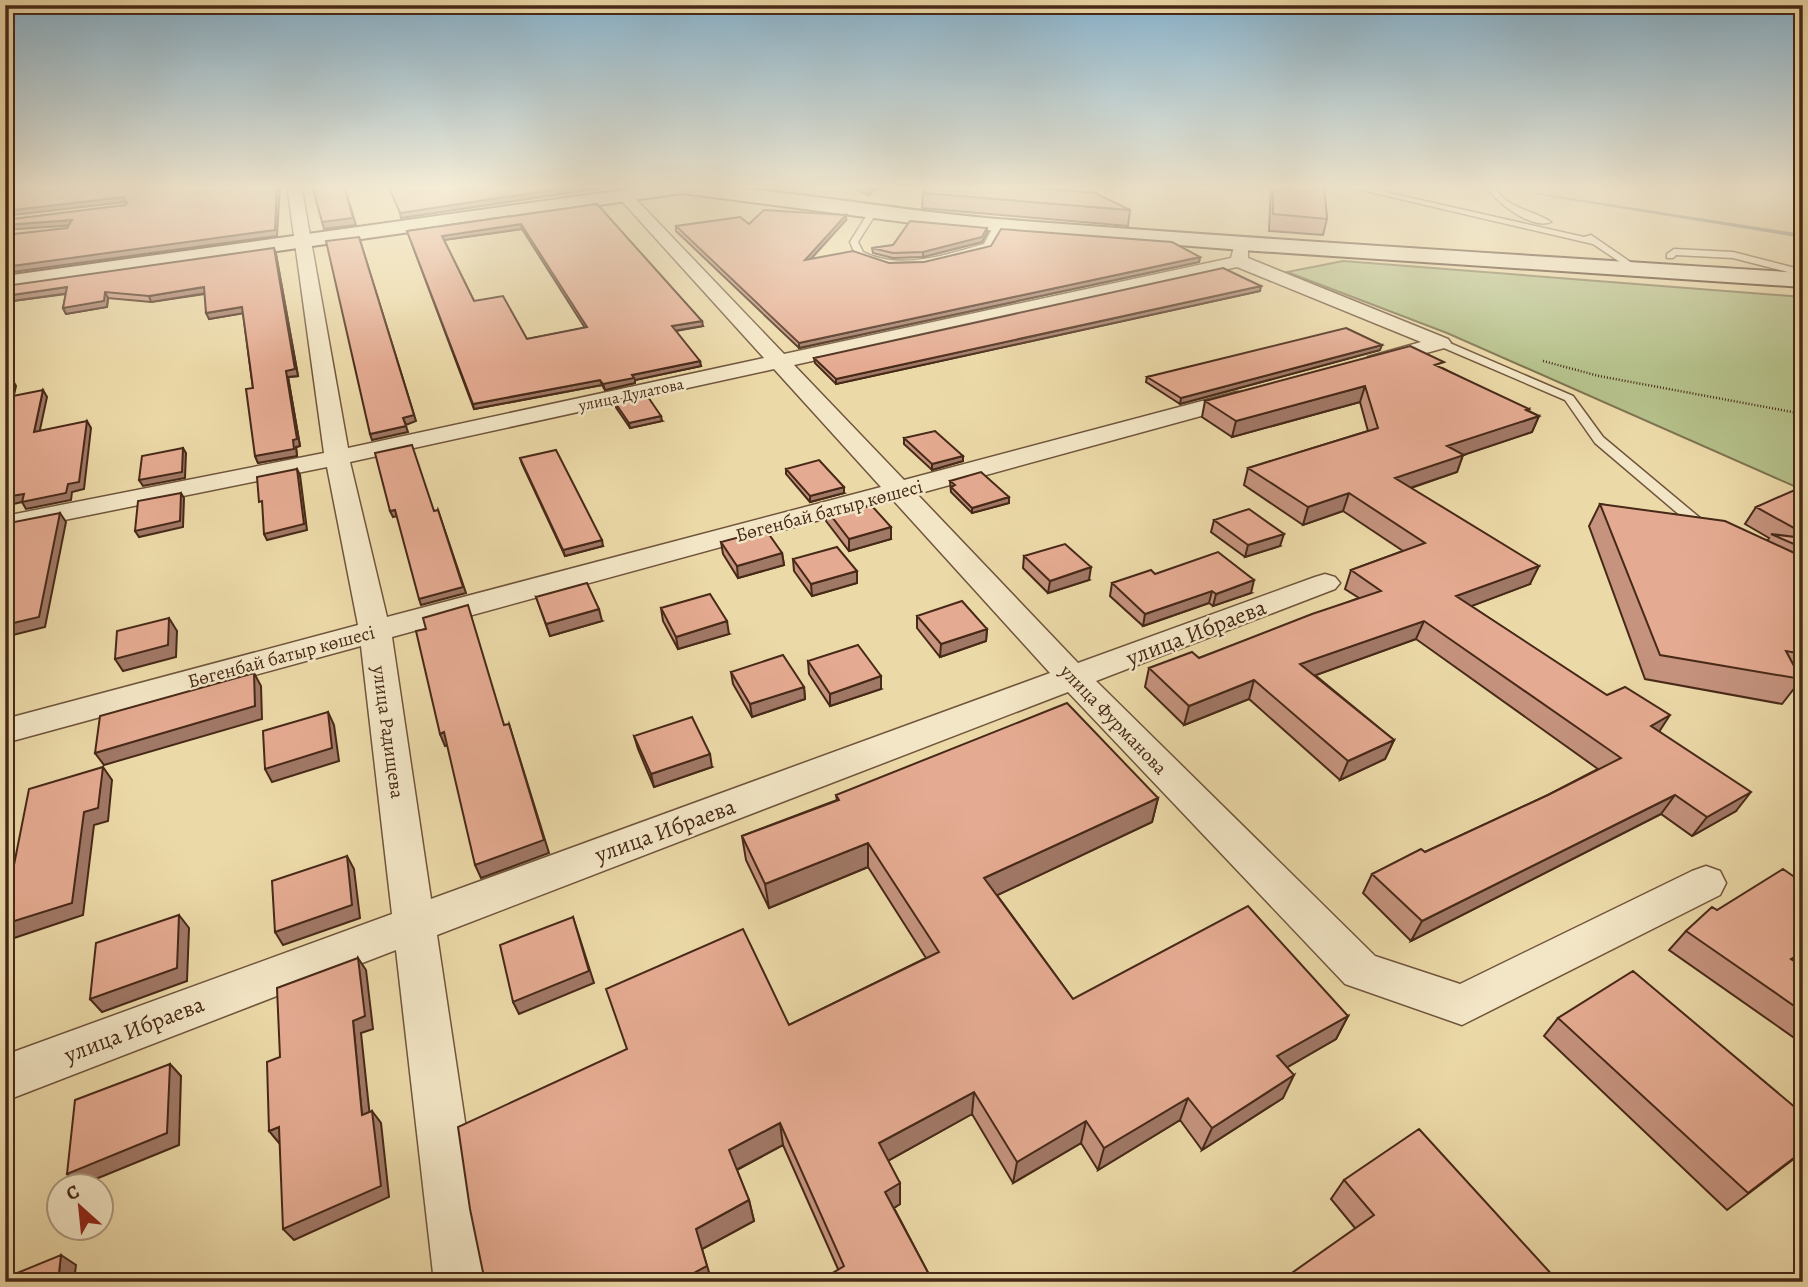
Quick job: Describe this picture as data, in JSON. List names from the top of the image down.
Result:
{
  "streets": {
    "street": [
      "улица Дулатова",
      "Бөгенбай батыр көшесі",
      "улица Ибраева",
      "улица Фурманова",
      "улица Радищева"
    ]
  },
  "crossings": [
    ["улица Дулатова", "улица Фурманова"],
    ["улица Дулатова", "улица Радищева"],
    ["Бөгенбай батыр көшесі", "улица Фурманова"],
    ["Бөгенбай батыр көшесі", "улица Радищева"],
    ["улица Ибраева", "улица Фурманова"],
    ["улица Ибраева", "улица Радищева"]
  ],
  "north": "top left"
}
